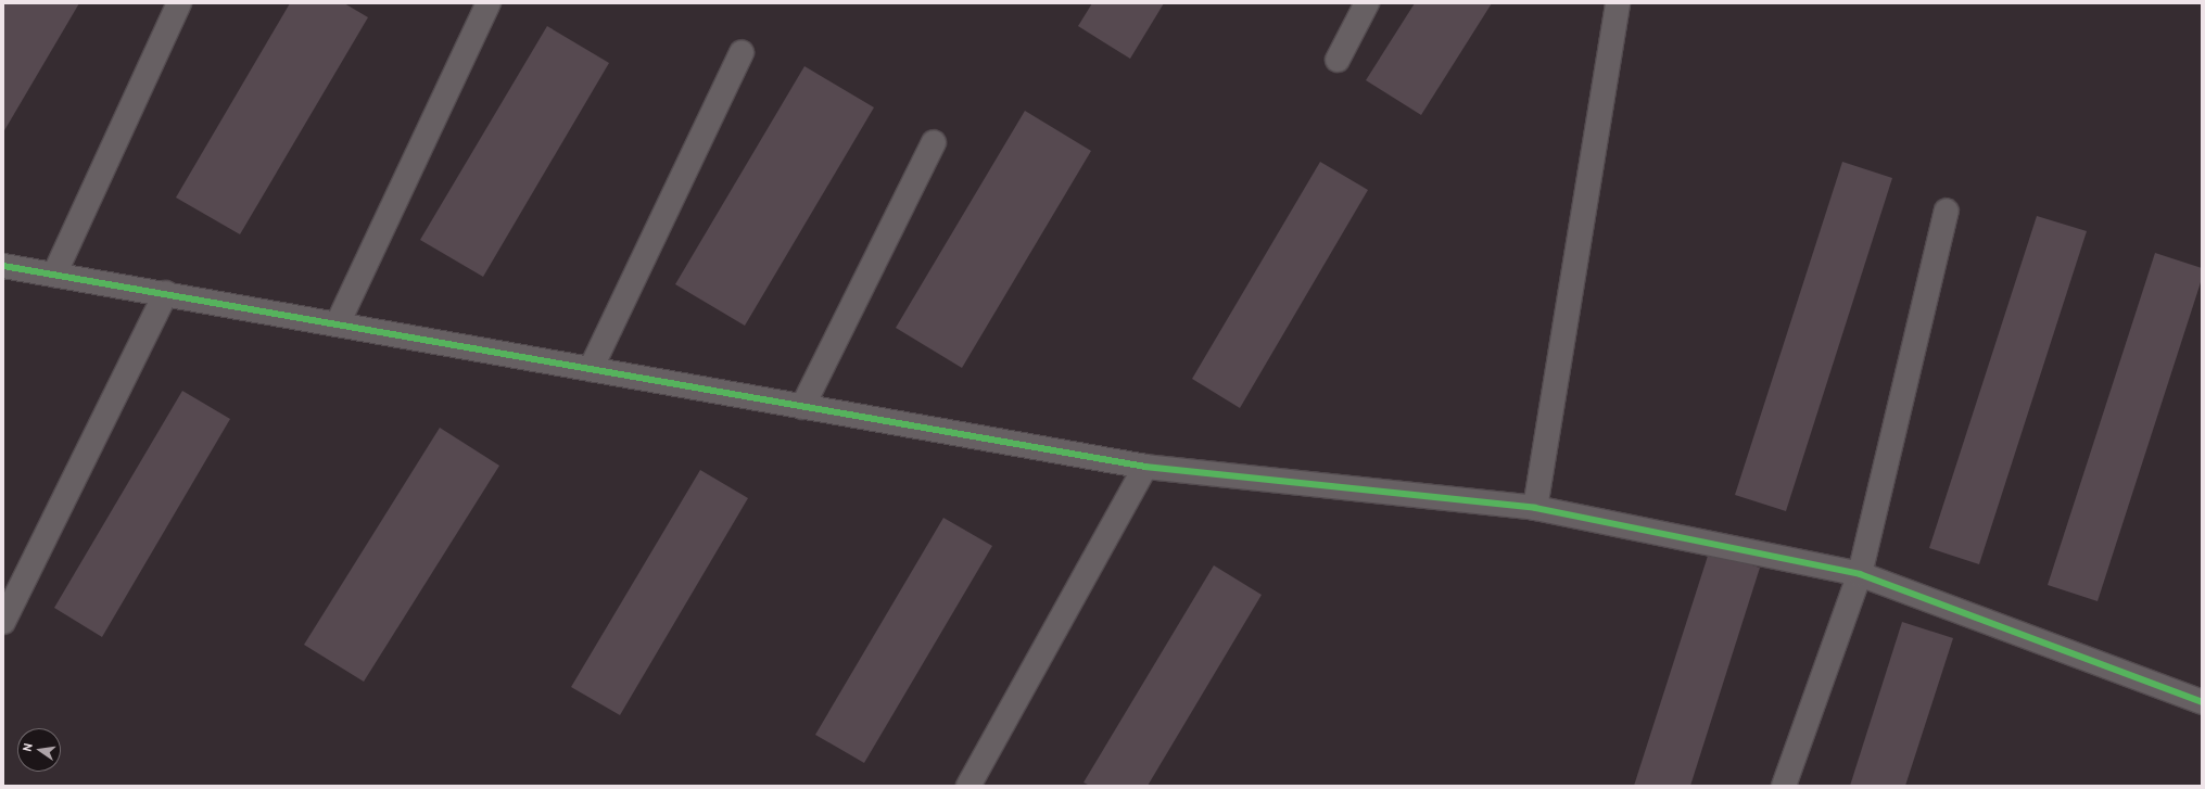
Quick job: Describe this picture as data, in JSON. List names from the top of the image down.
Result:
{
  "north": "left"
}
